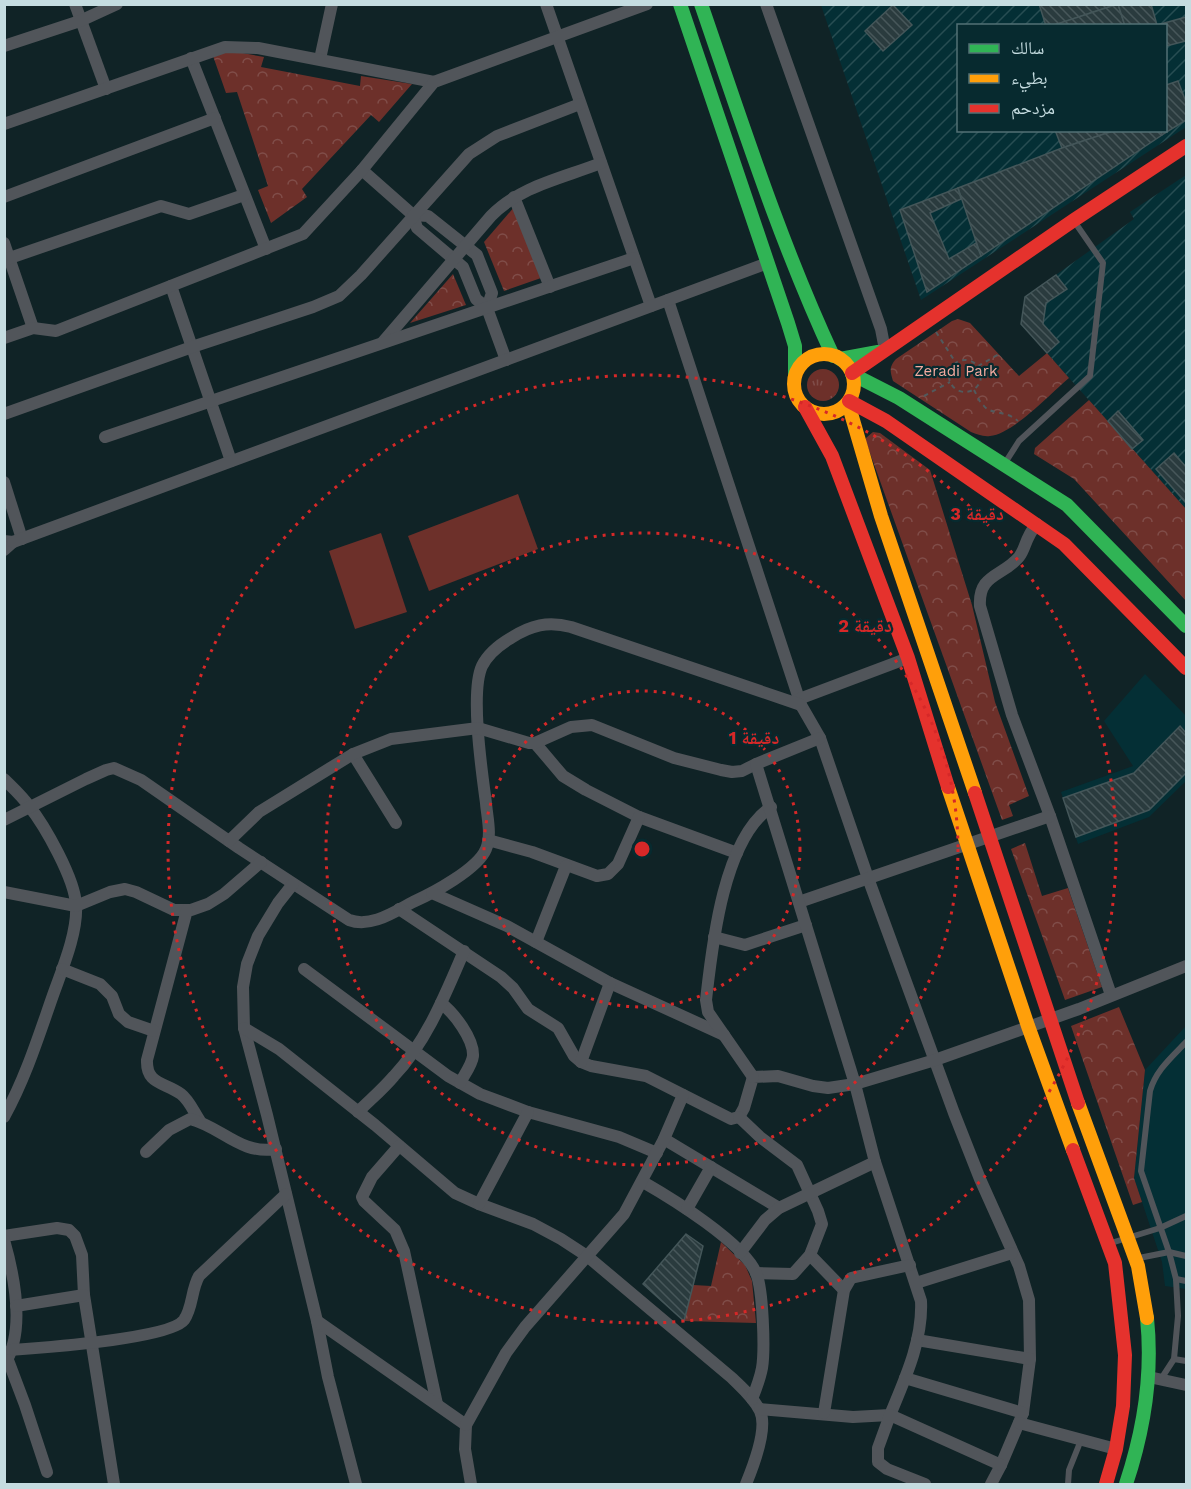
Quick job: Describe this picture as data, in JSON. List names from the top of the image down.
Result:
{
  "parks": ["Zeradi Park"],
  "legend": ["سالك", "بطيء", "مزدحم"],
  "rings": ["3 دقيقة", "2 دقيقة", "1 دقيقة"]
}
